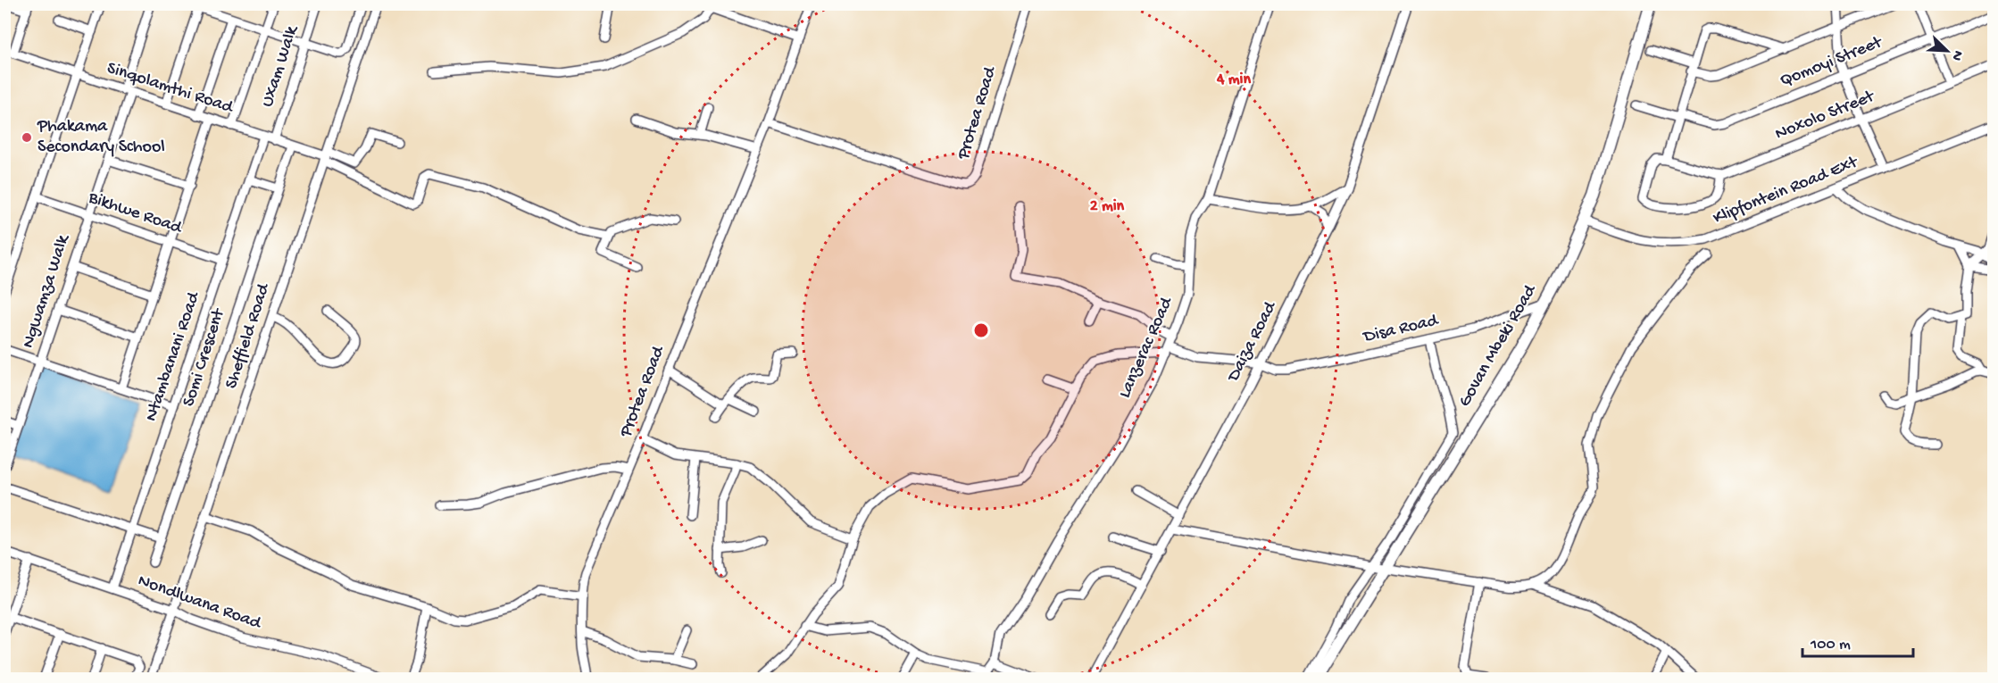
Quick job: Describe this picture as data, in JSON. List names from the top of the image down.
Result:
{
  "streets": {
    "main road": ["Govan Mbeki Road"],
    "street": [
      "Qomoyi Street",
      "Uxam Walk",
      "Sinqolamthi Road",
      "Protea Road",
      "Noxolo Street",
      "Klipfontein Road Ext",
      "Bikhwe Road",
      "Ngwamza Walk",
      "Disa Road",
      "Sheffield Road",
      "Daiza Road",
      "Lanzerac Road",
      "Ntambanani Road",
      "Somi Crescent",
      "Nondlwana Road"
    ]
  },
  "crossings": [
    ["Uxam Walk", "Sinqolamthi Road"],
    ["Sinqolamthi Road", "Ngwamza Walk"],
    ["Sinqolamthi Road", "Sheffield Road"],
    ["Sinqolamthi Road", "Ntambanani Road"],
    ["Sinqolamthi Road", "Somi Crescent"],
    ["Klipfontein Road Ext", "Govan Mbeki Road"],
    ["Bikhwe Road", "Ngwamza Walk"],
    ["Bikhwe Road", "Ntambanani Road"],
    ["Disa Road", "Daiza Road"],
    ["Disa Road", "Govan Mbeki Road"],
    ["Disa Road", "Lanzerac Road"],
    ["Sheffield Road", "Nondlwana Road"],
    ["Ntambanani Road", "Nondlwana Road"]
  ],
  "places": ["Phakama Secondary School"],
  "scale_bar": "100 m",
  "north": "bottom right",
  "rings": ["4 min", "2 min"]
}
